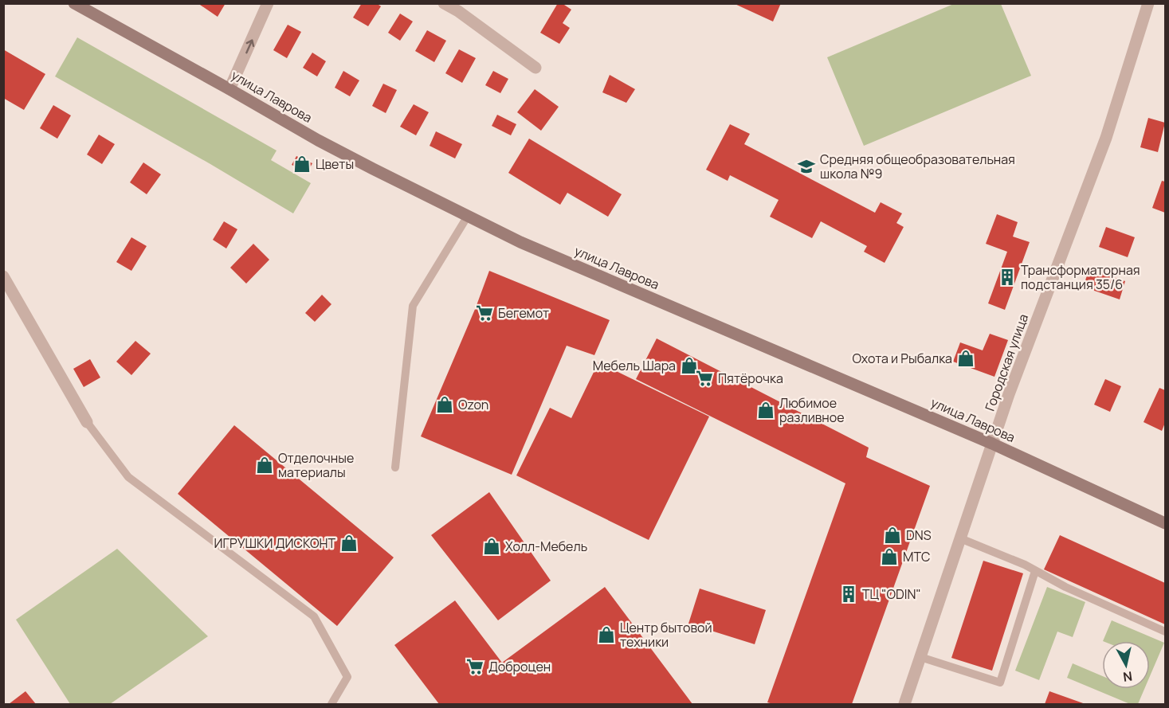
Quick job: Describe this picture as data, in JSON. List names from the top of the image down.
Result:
{
  "streets": {
    "main road": ["улица Лаврова"],
    "street": ["Городская улица"]
  },
  "crossings": [
    ["улица Лаврова", "Городская улица"]
  ],
  "places": {
    "shop": [
      "Цветы",
      "Охота и Рыбалка",
      "Мебель Шара",
      "Ozon",
      "Любимое разливное",
      "Отделочные материалы",
      "DNS",
      "ИГРУШКИ ДИСКОНТ",
      "Холл-Мебель",
      "МТС",
      "Центр бытовой техники"
    ],
    "school or university": ["Средняя общеобразовательная школа №9"],
    "building": ["Трансформаторная подстанция 35/6", "ТЦ \"ODIN\""],
    "supermarket": ["Бегемот", "Пятёрочка", "Доброцен"]
  },
  "north": "bottom"
}
